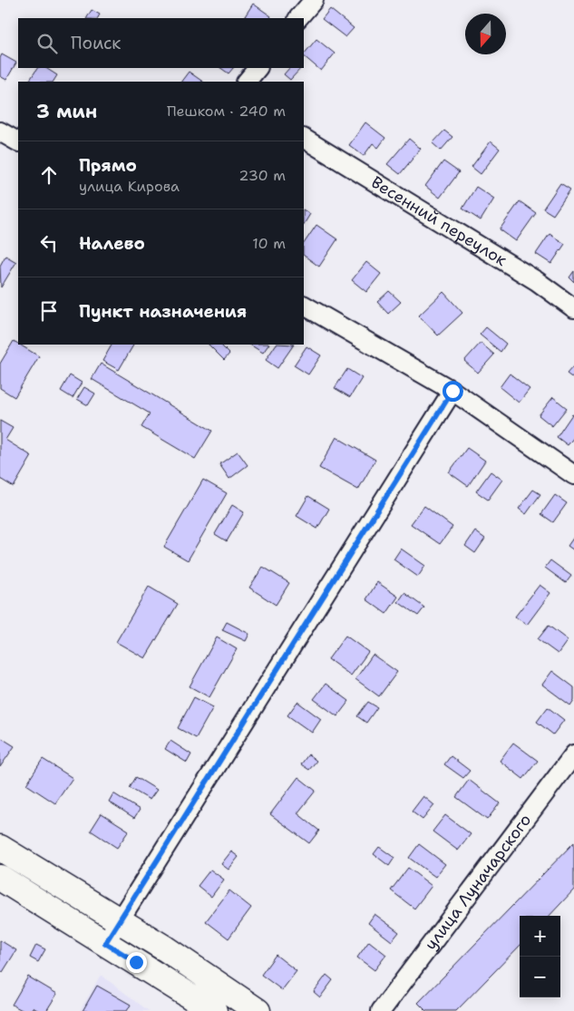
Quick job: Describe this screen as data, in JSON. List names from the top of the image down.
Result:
{
  "streets": {
    "street": ["Весенний переулок", "улица Луначарского"]
  },
  "north": "bottom",
  "page": {
    "search": "Поиск",
    "heading": ["3 мин", "Пешком · 240 m"],
    "list": [
      ["Прямо", "улица Кирова", "230 m"],
      ["Налево", "10 m"],
      "Пункт назначения"
    ],
    "map_buttons": ["+", "−"]
  }
}
